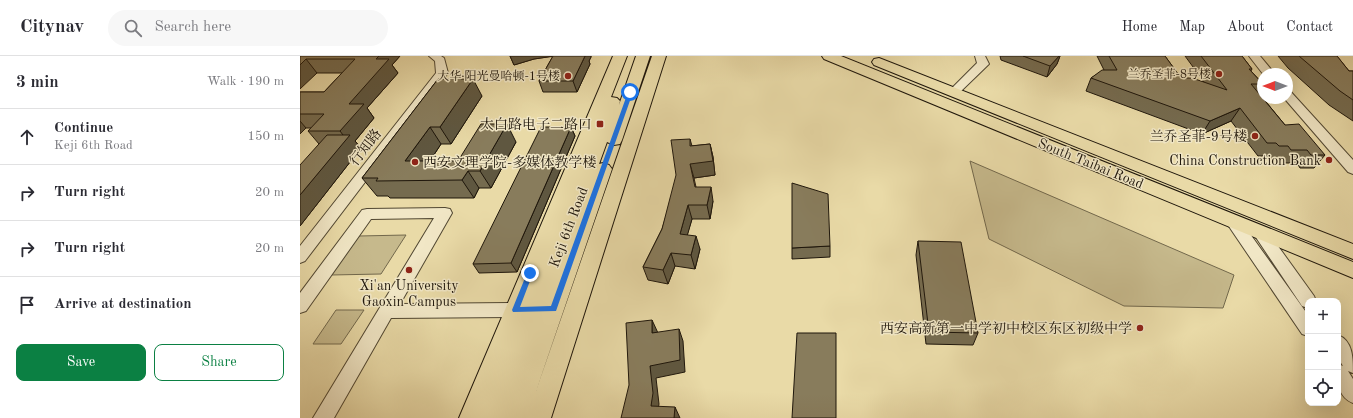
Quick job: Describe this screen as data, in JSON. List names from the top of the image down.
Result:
{
  "streets": {
    "main road": ["South Taibai Road", "Keji 6th Road"],
    "street": ["行知路"]
  },
  "places": {
    "other": [
      "兰乔圣菲-8号楼",
      "大华·阳光曼哈顿-1号楼",
      "兰乔圣菲-9号楼",
      "China Construction Bank",
      "西安文理学院-多媒体教学楼",
      "Xi'an University Gaoxin Campus",
      "西安高新第一中学初中校区东区初级中学"
    ],
    "transit": ["太白路电子二路口"]
  },
  "north": "left",
  "page": {
    "header": "Citynav",
    "search": "Search here",
    "nav": [
      "Home",
      "Map",
      "About",
      "Contact"
    ],
    "heading": ["3 min", "Walk · 190 m"],
    "list": [
      ["Continue", "Keji 6th Road", "150 m"],
      ["Turn right", "20 m"],
      ["Turn right", "20 m"],
      "Arrive at destination"
    ],
    "map_buttons": ["+", "−"],
    "buttons": ["Save", "Share"]
  }
}
